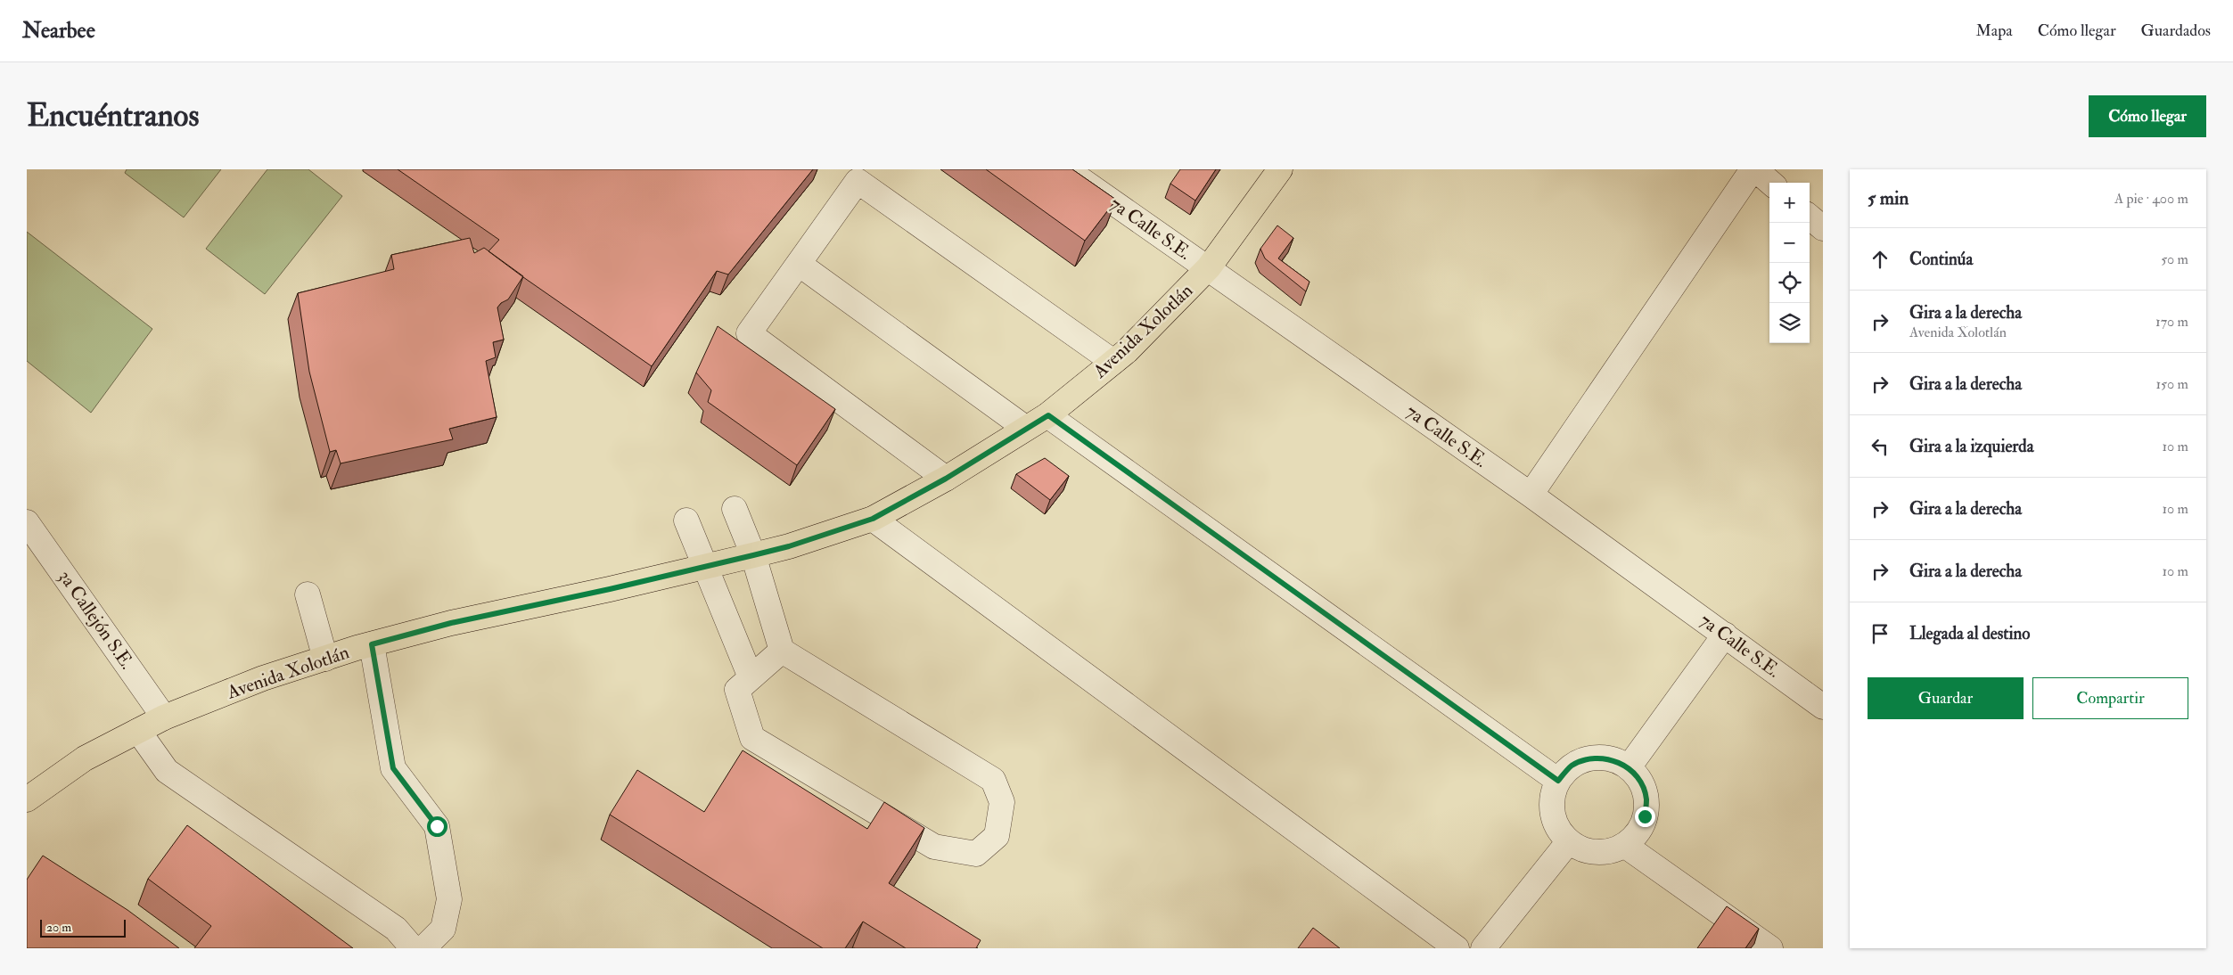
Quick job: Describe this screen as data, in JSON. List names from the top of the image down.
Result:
{
  "streets": {
    "main road": ["Avenida Xolotlán"],
    "street": ["7a Calle S.E.", "3a Callejón S.E."]
  },
  "crossings": [
    ["7a Calle S.E.", "Avenida Xolotlán"],
    ["Avenida Xolotlán", "3a Callejón S.E."]
  ],
  "scale_bar": "20 m",
  "page": {
    "header": "Nearbee",
    "nav": ["Mapa", "Cómo llegar", "Guardados"],
    "buttons": [
      "Cómo llegar",
      ["Guardar", "Compartir"]
    ],
    "title": "Encuéntranos",
    "heading": ["5 min", "A pie · 400 m"],
    "map_buttons": ["+", "−"],
    "list": [
      ["Continúa", "50 m"],
      ["Gira a la derecha", "Avenida Xolotlán", "170 m"],
      ["Gira a la derecha", "150 m"],
      ["Gira a la izquierda", "10 m"],
      ["Gira a la derecha", "10 m"],
      ["Gira a la derecha", "10 m"],
      "Llegada al destino"
    ],
    "scale": "20 m"
  }
}
